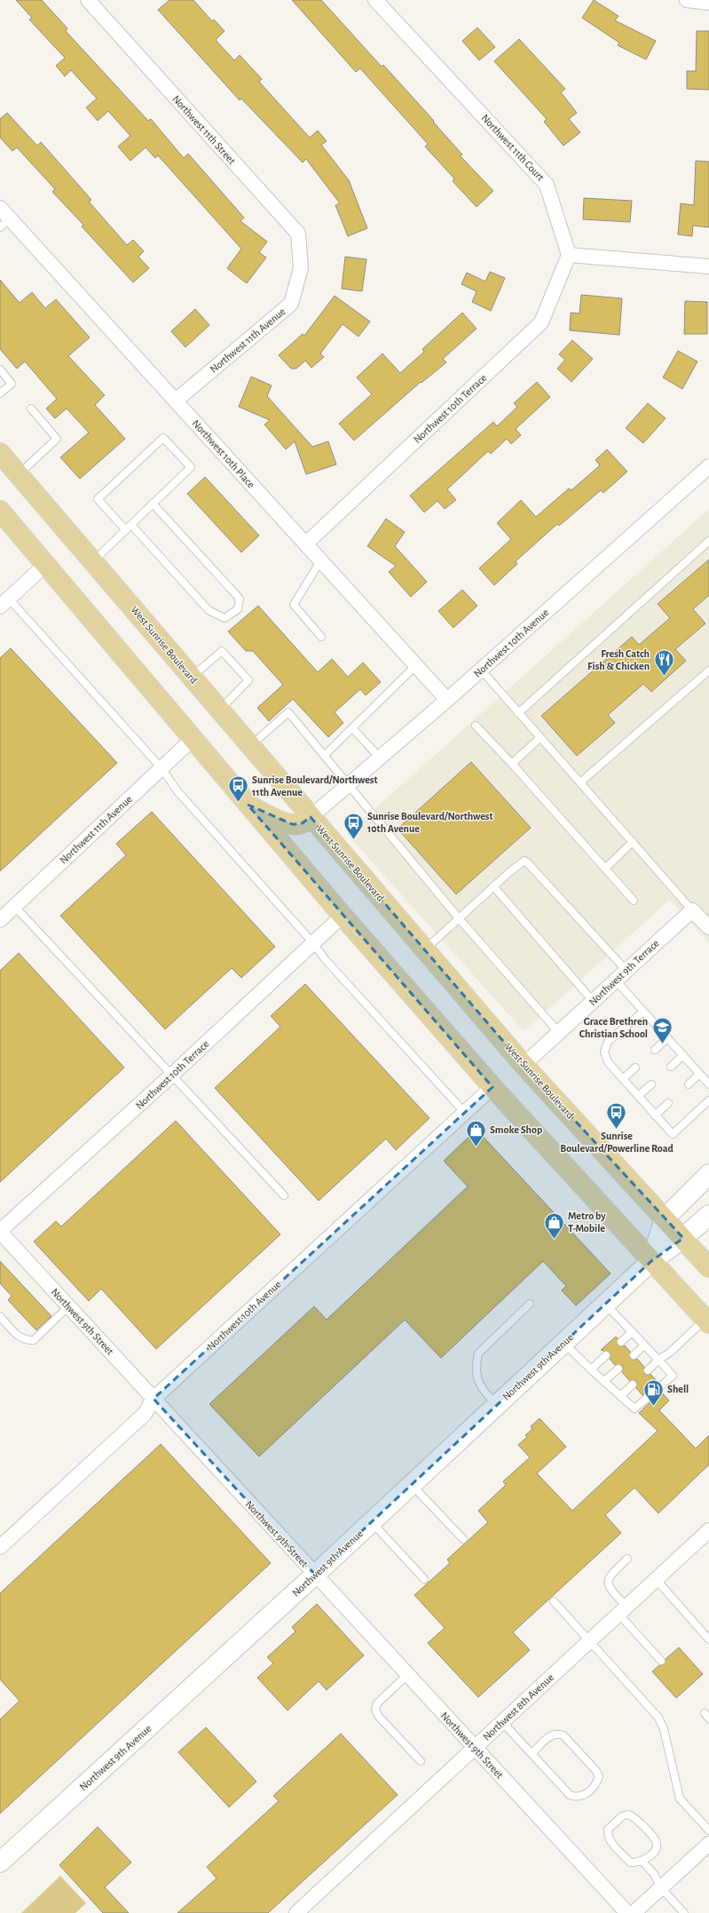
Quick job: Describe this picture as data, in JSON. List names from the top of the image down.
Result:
{
  "streets": {
    "main road": ["West Sunrise Boulevard", "Northwest 9th Avenue"],
    "street": [
      "Northwest 11th Street",
      "Northwest 11th Court",
      "Northwest 11th Avenue",
      "Northwest 10th Terrace",
      "Northwest 10th Place",
      "Northwest 10th Avenue",
      "Northwest 9th Terrace",
      "Northwest 9th Street",
      "Northwest 8th Avenue"
    ]
  },
  "crossings": [
    ["Northwest 11th Street", "Northwest 11th Avenue"],
    ["Northwest 11th Court", "Northwest 10th Terrace"],
    ["Northwest 11th Avenue", "Northwest 10th Place"],
    ["Northwest 10th Terrace", "Northwest 10th Place"],
    ["Northwest 10th Terrace", "Northwest 9th Street"],
    ["Northwest 10th Place", "Northwest 10th Avenue"],
    ["Northwest 10th Avenue", "West Sunrise Boulevard"],
    ["Northwest 10th Avenue", "Northwest 9th Street"],
    ["West Sunrise Boulevard", "Northwest 9th Terrace"],
    ["West Sunrise Boulevard", "Northwest 9th Avenue"],
    ["Northwest 9th Street", "Northwest 9th Avenue"],
    ["Northwest 9th Street", "Northwest 8th Avenue"]
  ],
  "places": {
    "restaurant": ["Fresh Catch Fish & Chicken"],
    "bus stop": ["Sunrise Boulevard/Northwest 11th Avenue", "Sunrise Boulevard/Northwest 10th Avenue", "Sunrise Boulevard/Powerline Road"],
    "school or university": ["Grace Brethren Christian School"],
    "shop": ["Smoke Shop", "Metro by T-Mobile"],
    "fuel station": ["Shell"]
  }
}
